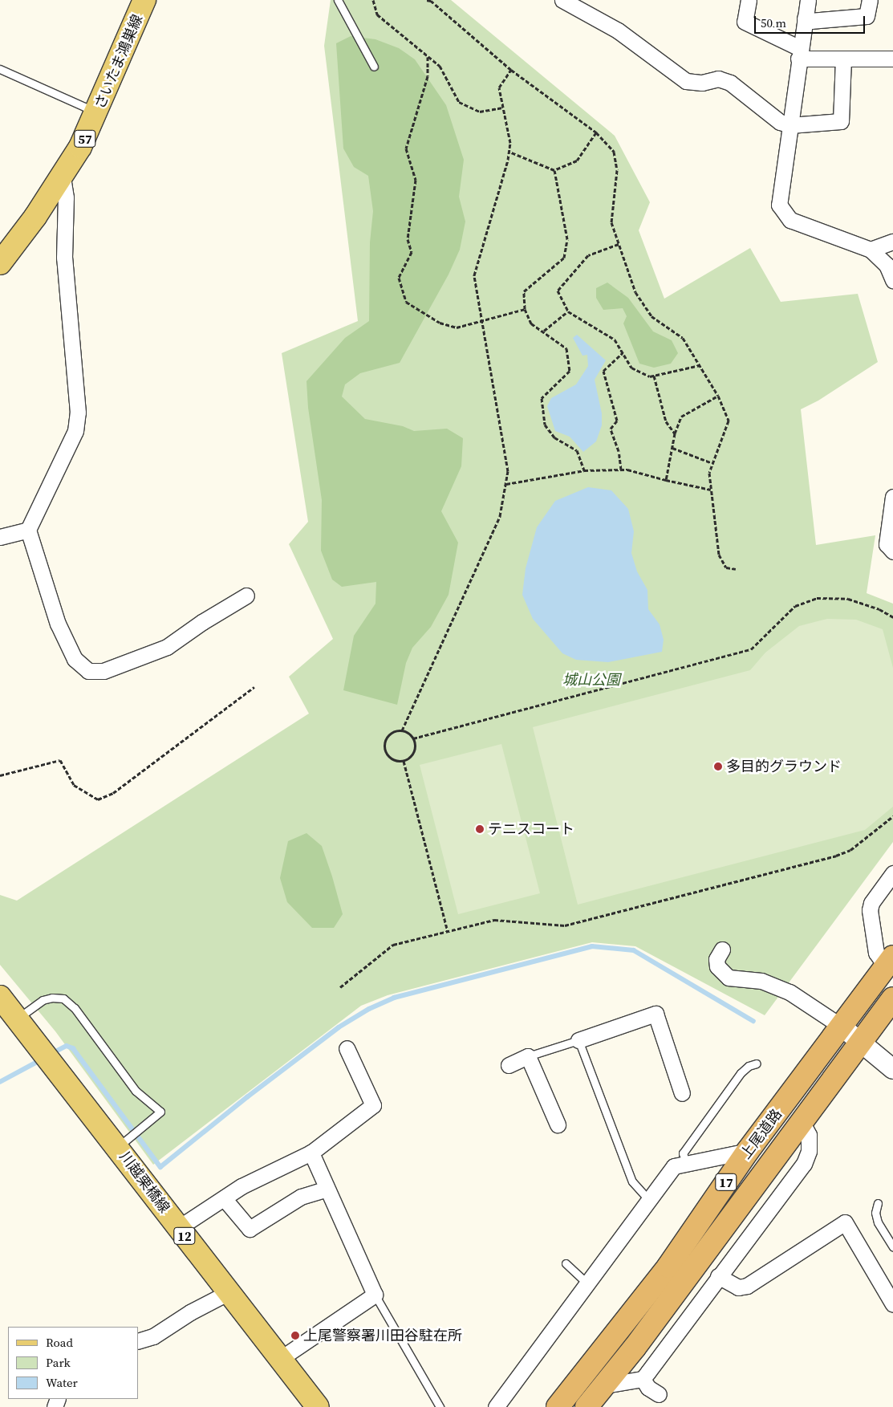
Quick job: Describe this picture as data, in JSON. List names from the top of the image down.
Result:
{
  "streets": {
    "highway": ["上尾道路", "17"],
    "main road": [
      "さいたま鴻巣線",
      "57",
      "川越栗橋線",
      "12"
    ]
  },
  "parks": ["城山公園"],
  "places": ["多目的グラウンド", "テニスコート", "上尾警察署川田谷駐在所"],
  "legend": ["Road", "Park", "Water"],
  "scale_bar": "50 m"
}
